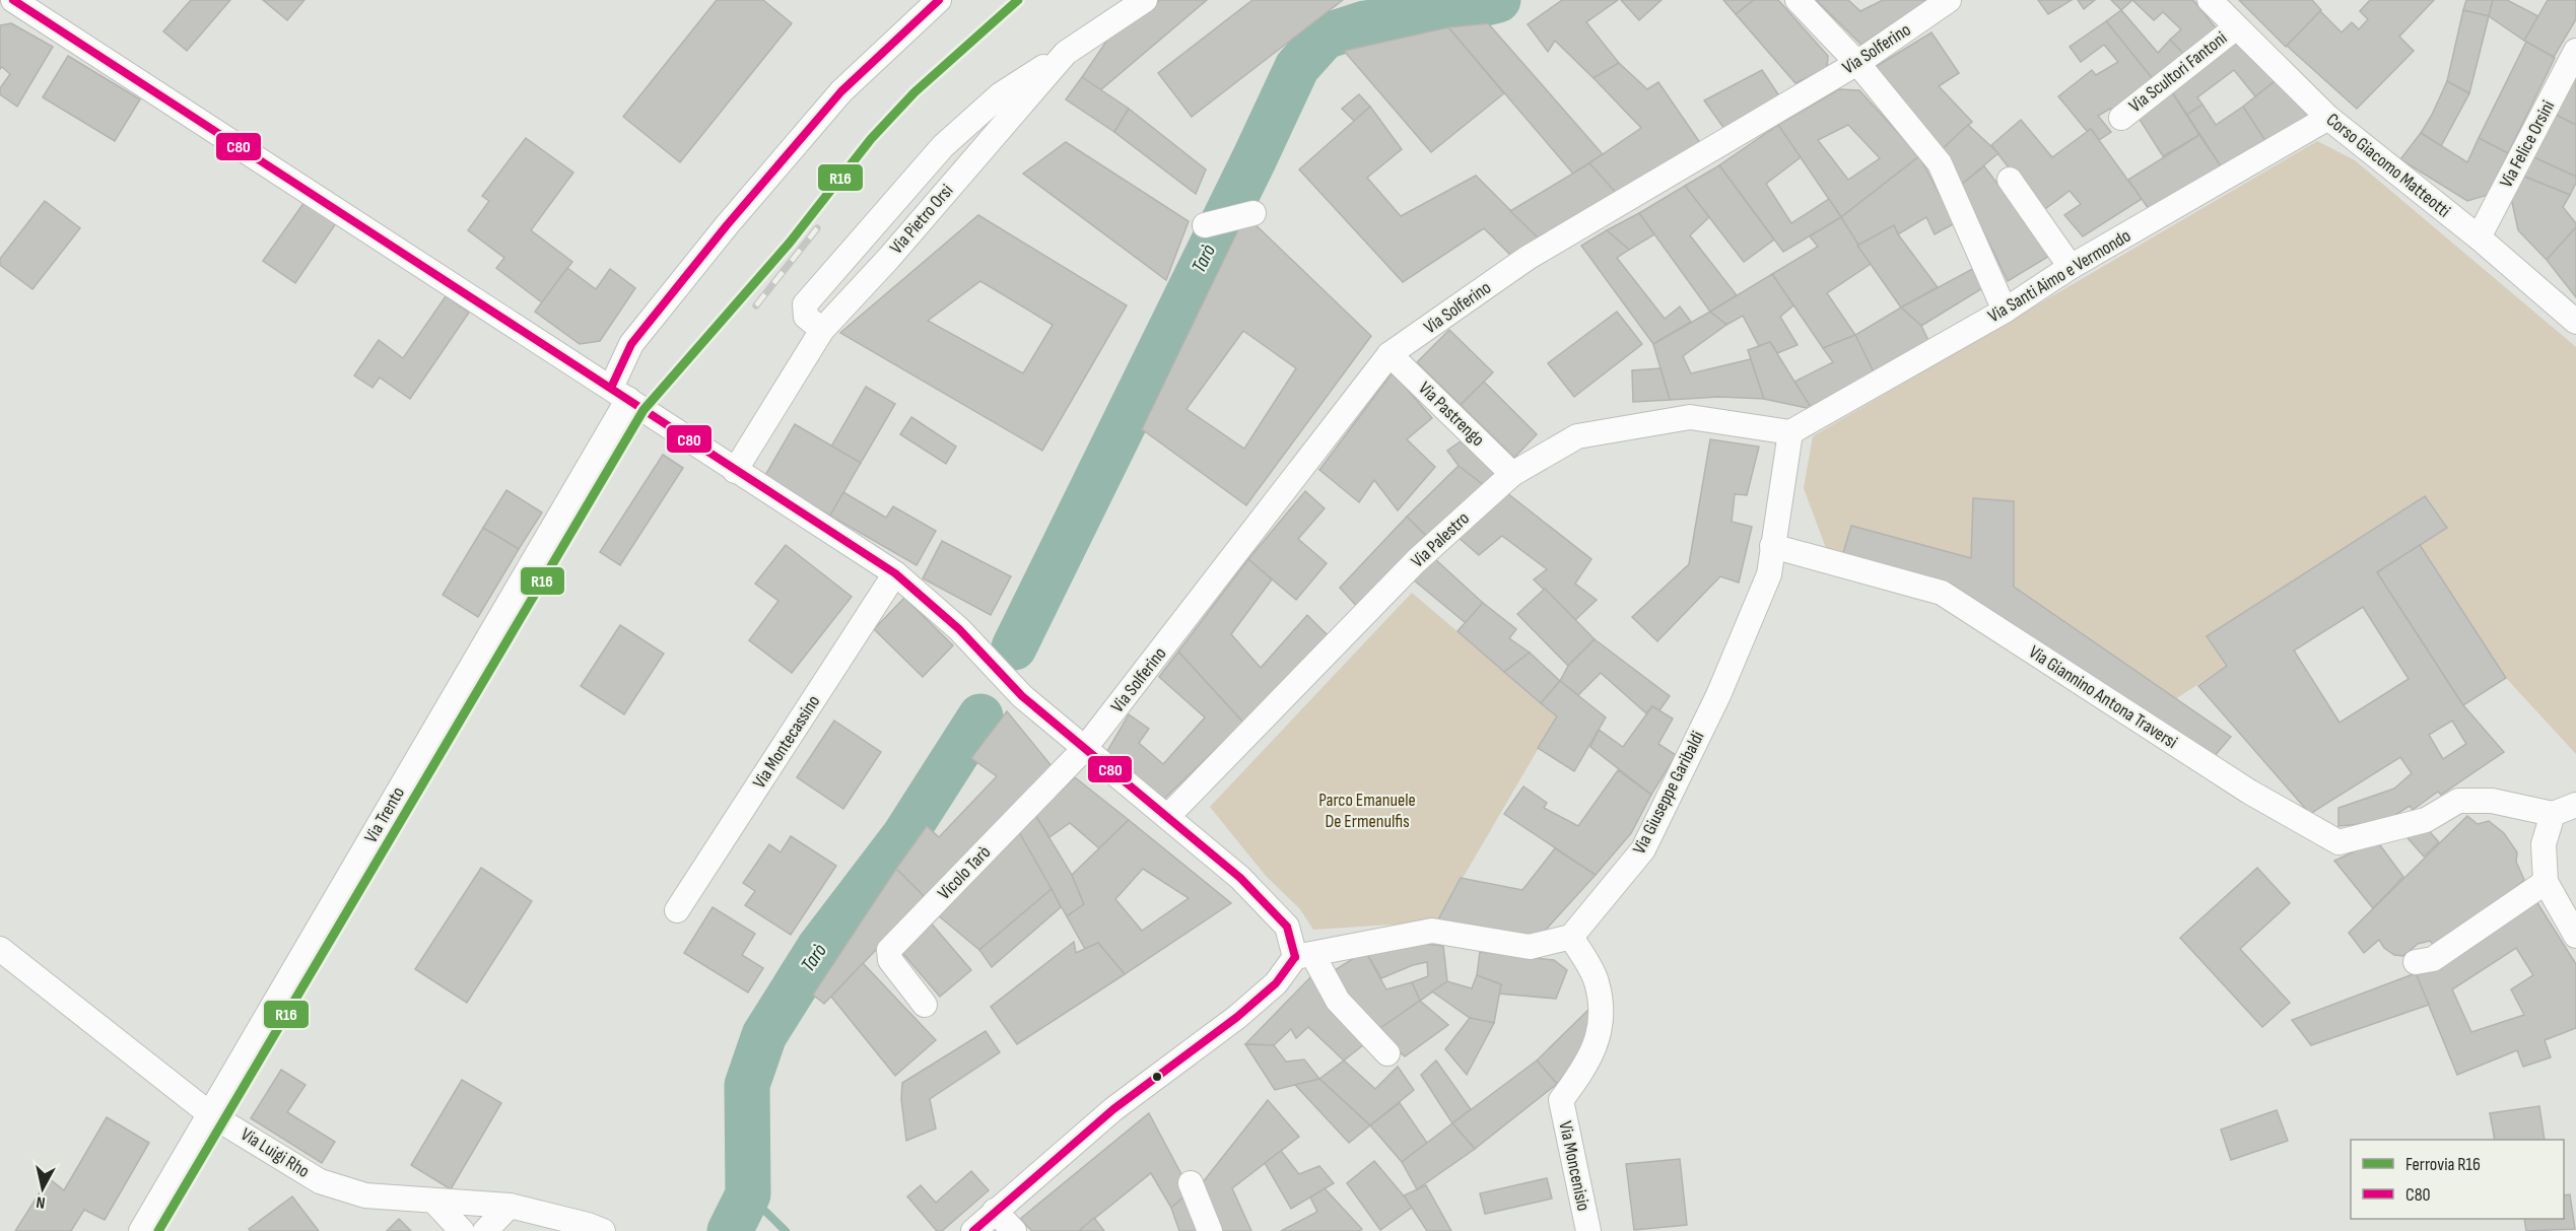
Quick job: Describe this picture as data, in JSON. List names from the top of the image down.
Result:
{
  "streets": {
    "street": [
      "Via Solferino",
      "Via Scultori Fantoni",
      "Via Felice Orsini",
      "Corso Giacomo Matteotti",
      "Via Pietro Orsi",
      "Via Santi Aimo e Vermondo",
      "Via Pastrengo",
      "Via Palestro",
      "Via Giannino Antona Traversi",
      "Via Montecassino",
      "Via Giuseppe Garibaldi",
      "Via Trento",
      "Vicolo Tarò",
      "Via Luigi Rho",
      "Via Moncenisio"
    ]
  },
  "crossings": [
    ["Via Solferino", "Via Pastrengo"],
    ["Via Solferino", "Vicolo Tarò"],
    ["Via Scultori Fantoni", "Corso Giacomo Matteotti"],
    ["Via Felice Orsini", "Corso Giacomo Matteotti"],
    ["Corso Giacomo Matteotti", "Via Santi Aimo e Vermondo"],
    ["Via Santi Aimo e Vermondo", "Via Palestro"],
    ["Via Santi Aimo e Vermondo", "Via Giuseppe Garibaldi"],
    ["Via Pastrengo", "Via Palestro"],
    ["Via Palestro", "Via Giuseppe Garibaldi"],
    ["Via Giannino Antona Traversi", "Via Giuseppe Garibaldi"],
    ["Via Giuseppe Garibaldi", "Via Moncenisio"],
    ["Via Trento", "Via Luigi Rho"]
  ],
  "water": ["Tarò"],
  "parks": ["Parco Emanuele De Ermenulfis"],
  "lines": ["rail line R16", "transit line C80"],
  "legend": ["Ferrovia R16", "C80"],
  "north": "bottom"
}
